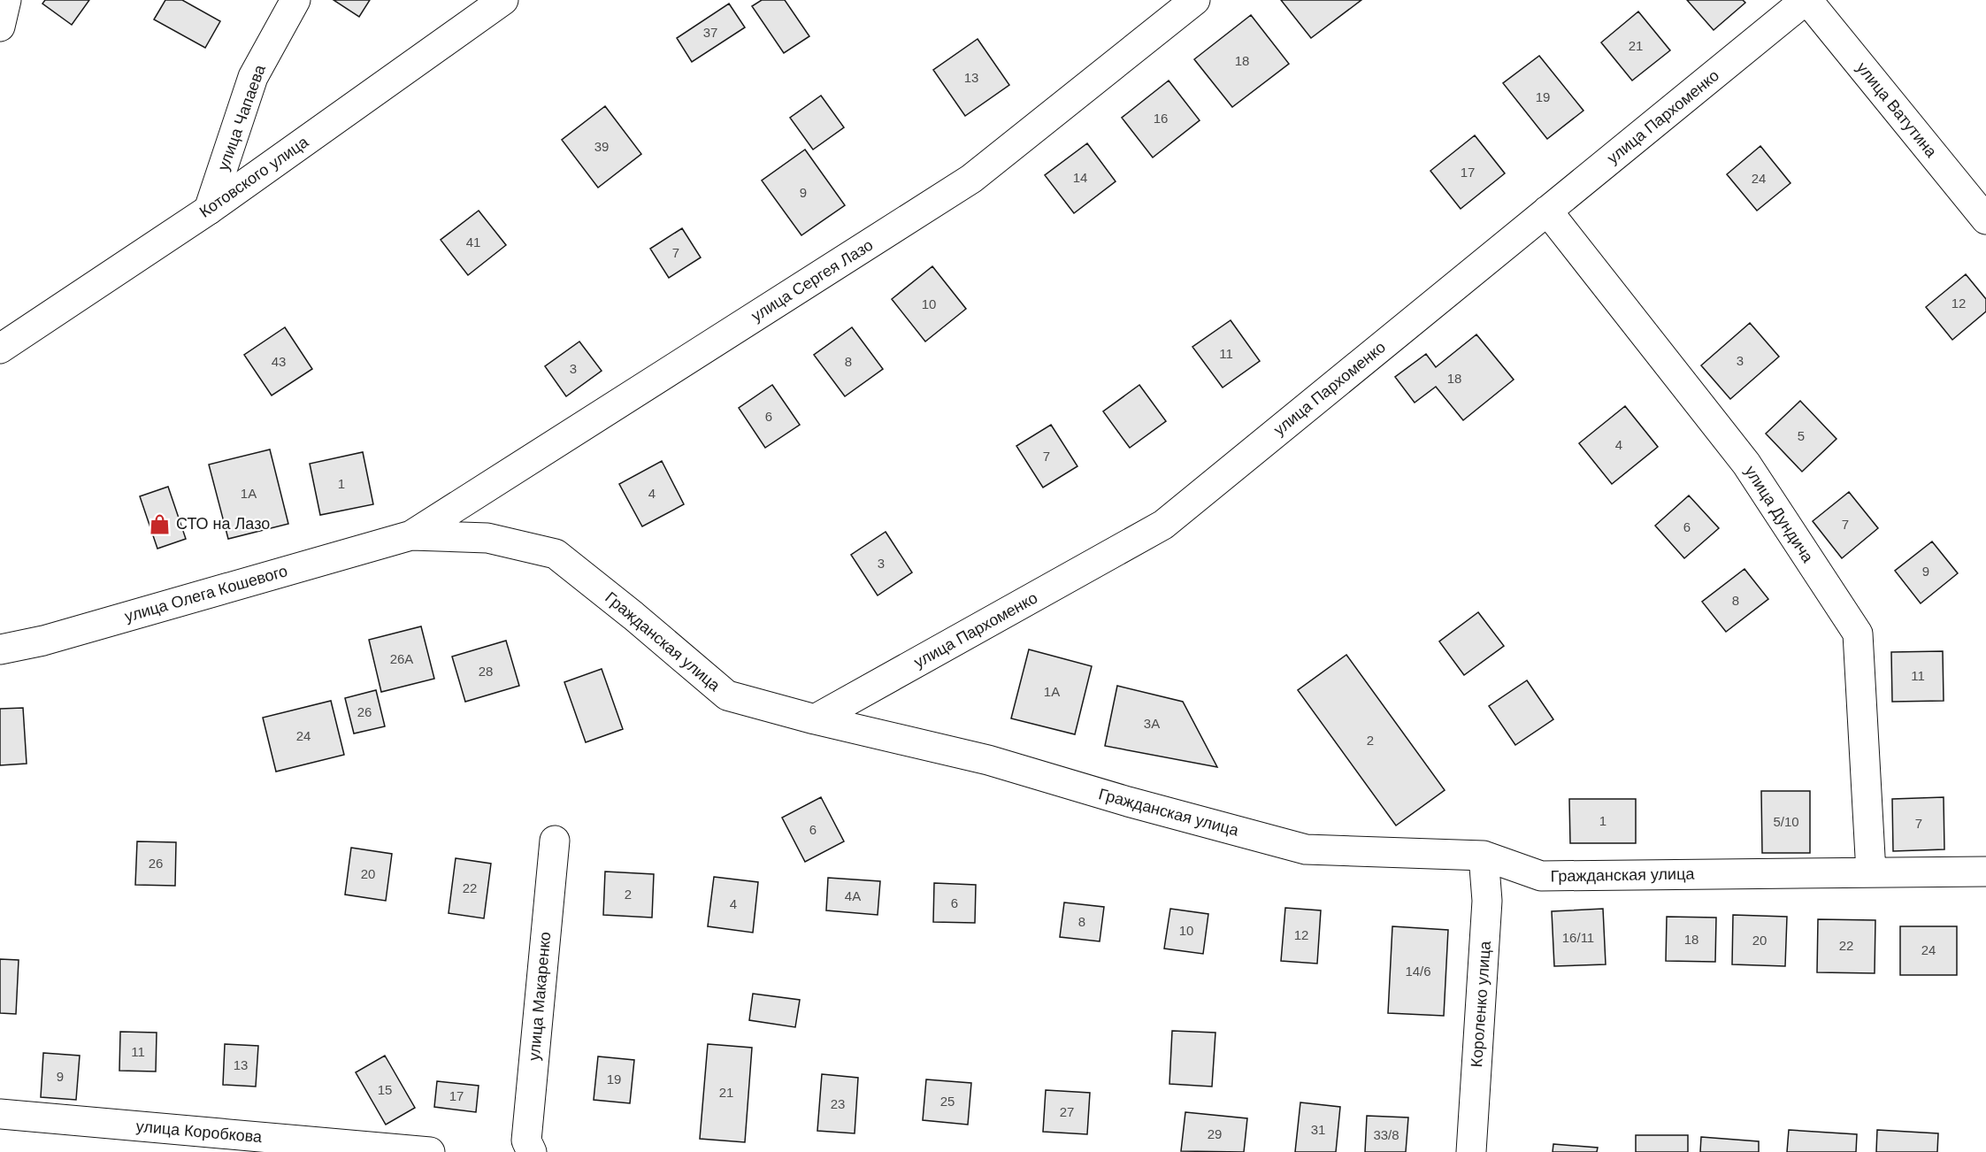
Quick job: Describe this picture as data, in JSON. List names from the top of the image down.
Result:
{
  "streets": {
    "street": [
      "улица Ватутина",
      "улица Пархоменко",
      "улица Чапаева",
      "Котовского улица",
      "улица Сергея Лазо",
      "улица Дундича",
      "улица Олега Кошевого",
      "Гражданская улица",
      "улица Макаренко",
      "Короленко улица",
      "улица Коробкова"
    ]
  },
  "crossings": [
    ["улица Ватутина", "улица Пархоменко"],
    ["улица Пархоменко", "улица Дундича"],
    ["улица Пархоменко", "Гражданская улица"],
    ["улица Чапаева", "Котовского улица"],
    ["улица Сергея Лазо", "улица Олега Кошевого"],
    ["улица Сергея Лазо", "Гражданская улица"],
    ["улица Дундича", "Гражданская улица"],
    ["улица Олега Кошевого", "Гражданская улица"],
    ["Гражданская улица", "Короленко улица"]
  ],
  "places": {
    "shop": ["СТО на Лазо"]
  },
  "house_numbers": [
    "37",
    "21",
    "18",
    "13",
    "19",
    "16",
    "39",
    "17",
    "14",
    "24",
    "9",
    "41",
    "7",
    "12",
    "10",
    "11",
    "3",
    "43",
    "8",
    "3",
    "18",
    "6",
    "5",
    "4",
    "7",
    "1",
    "1А",
    "4",
    "7",
    "6",
    "3",
    "9",
    "8",
    "26А",
    "28",
    "11",
    "1А",
    "26",
    "3А",
    "24",
    "2",
    "1",
    "5/10",
    "7",
    "6",
    "26",
    "20",
    "22",
    "2",
    "4А",
    "6",
    "4",
    "8",
    "10",
    "12",
    "16/11",
    "18",
    "20",
    "22",
    "24",
    "14/6",
    "11",
    "13",
    "9",
    "19",
    "15",
    "21",
    "17",
    "25",
    "23",
    "27",
    "31",
    "29",
    "33/8"
  ]
}
